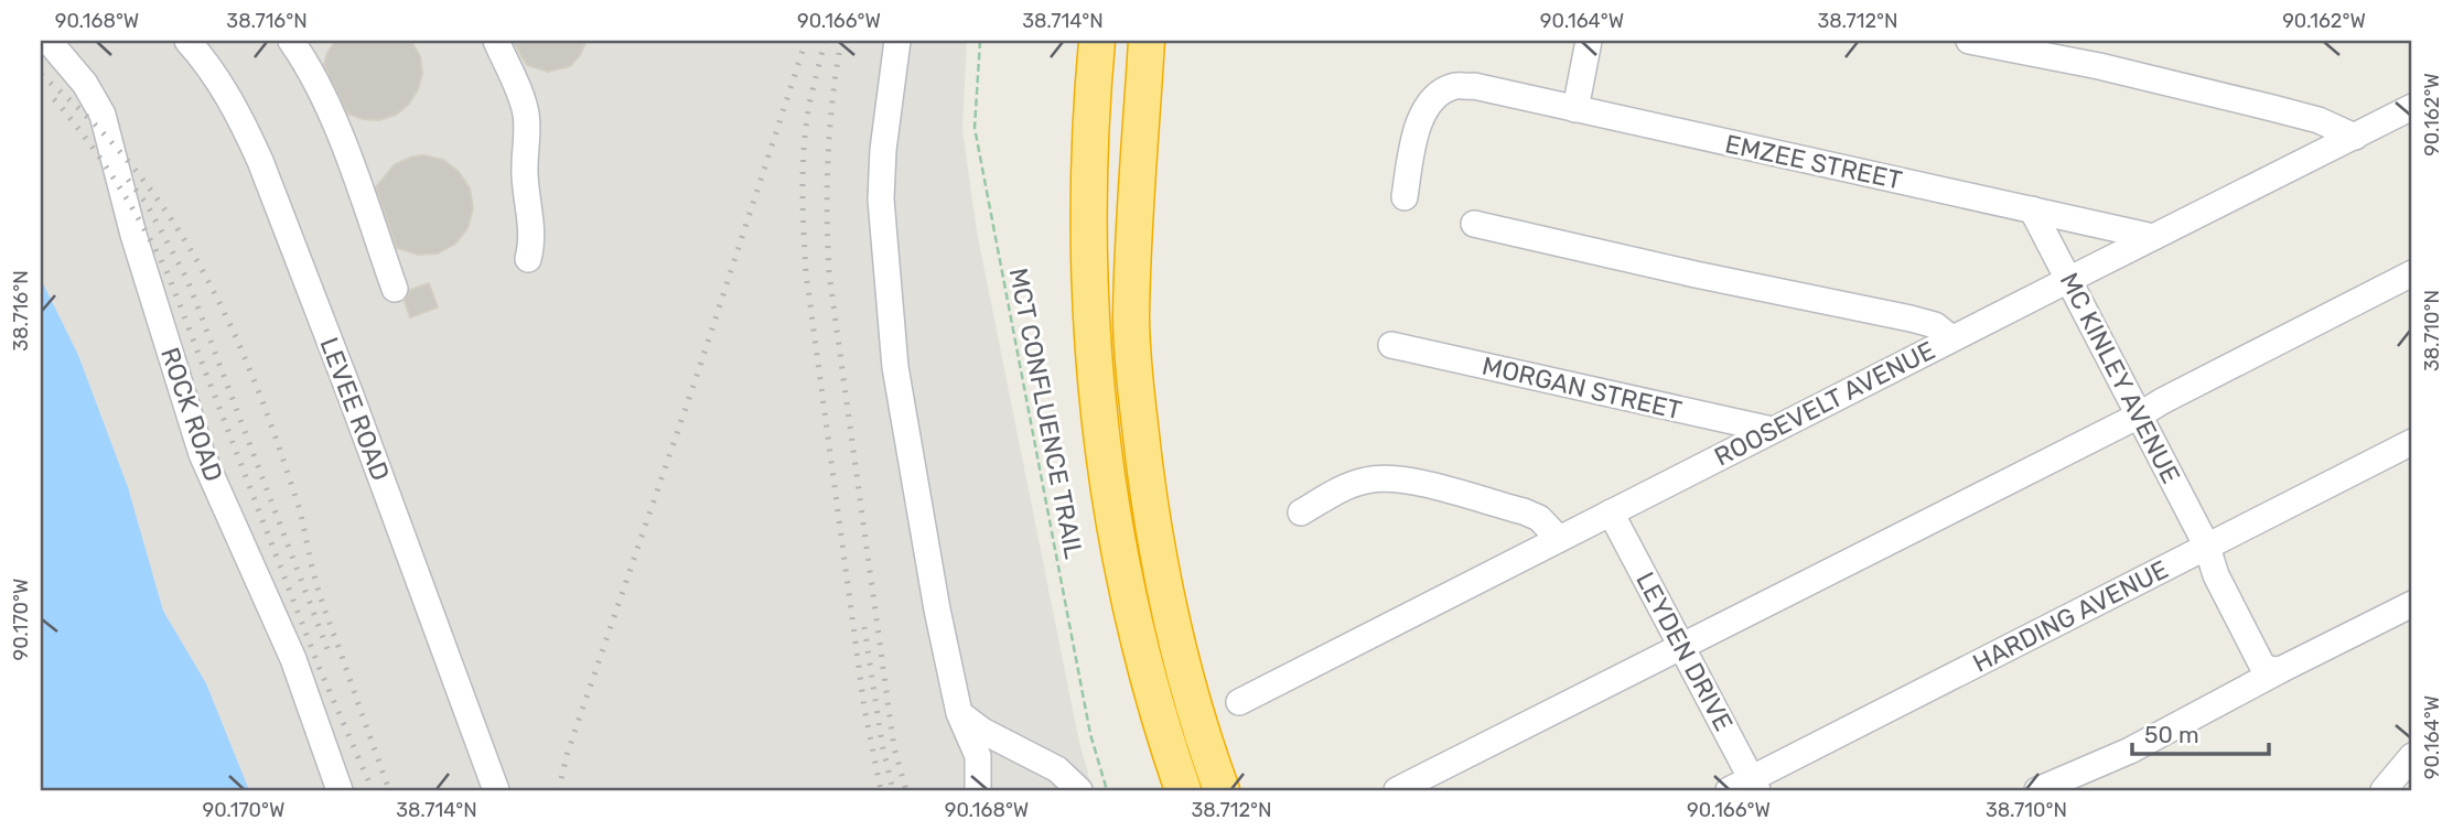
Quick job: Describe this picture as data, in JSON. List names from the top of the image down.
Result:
{
  "streets": {
    "street": [
      "EMZEE STREET",
      "MC KINLEY AVENUE",
      "MORGAN STREET",
      "ROOSEVELT AVENUE",
      "LEVEE ROAD",
      "ROCK ROAD",
      "HARDING AVENUE",
      "LEYDEN DRIVE"
    ],
    "path": ["MCT CONFLUENCE TRAIL"]
  },
  "crossings": [
    ["EMZEE STREET", "MC KINLEY AVENUE"],
    ["EMZEE STREET", "ROOSEVELT AVENUE"],
    ["MC KINLEY AVENUE", "ROOSEVELT AVENUE"],
    ["MC KINLEY AVENUE", "HARDING AVENUE"],
    ["MORGAN STREET", "ROOSEVELT AVENUE"],
    ["ROOSEVELT AVENUE", "LEYDEN DRIVE"],
    ["HARDING AVENUE", "LEYDEN DRIVE"]
  ],
  "scale_bar": "50 m",
  "coordinates": [
    "90.168°W",
    "38.716°N",
    "90.166°W",
    "38.714°N",
    "90.164°W",
    "38.712°N",
    "90.162°W",
    "38.710°N",
    "90.170°W"
  ]
}
